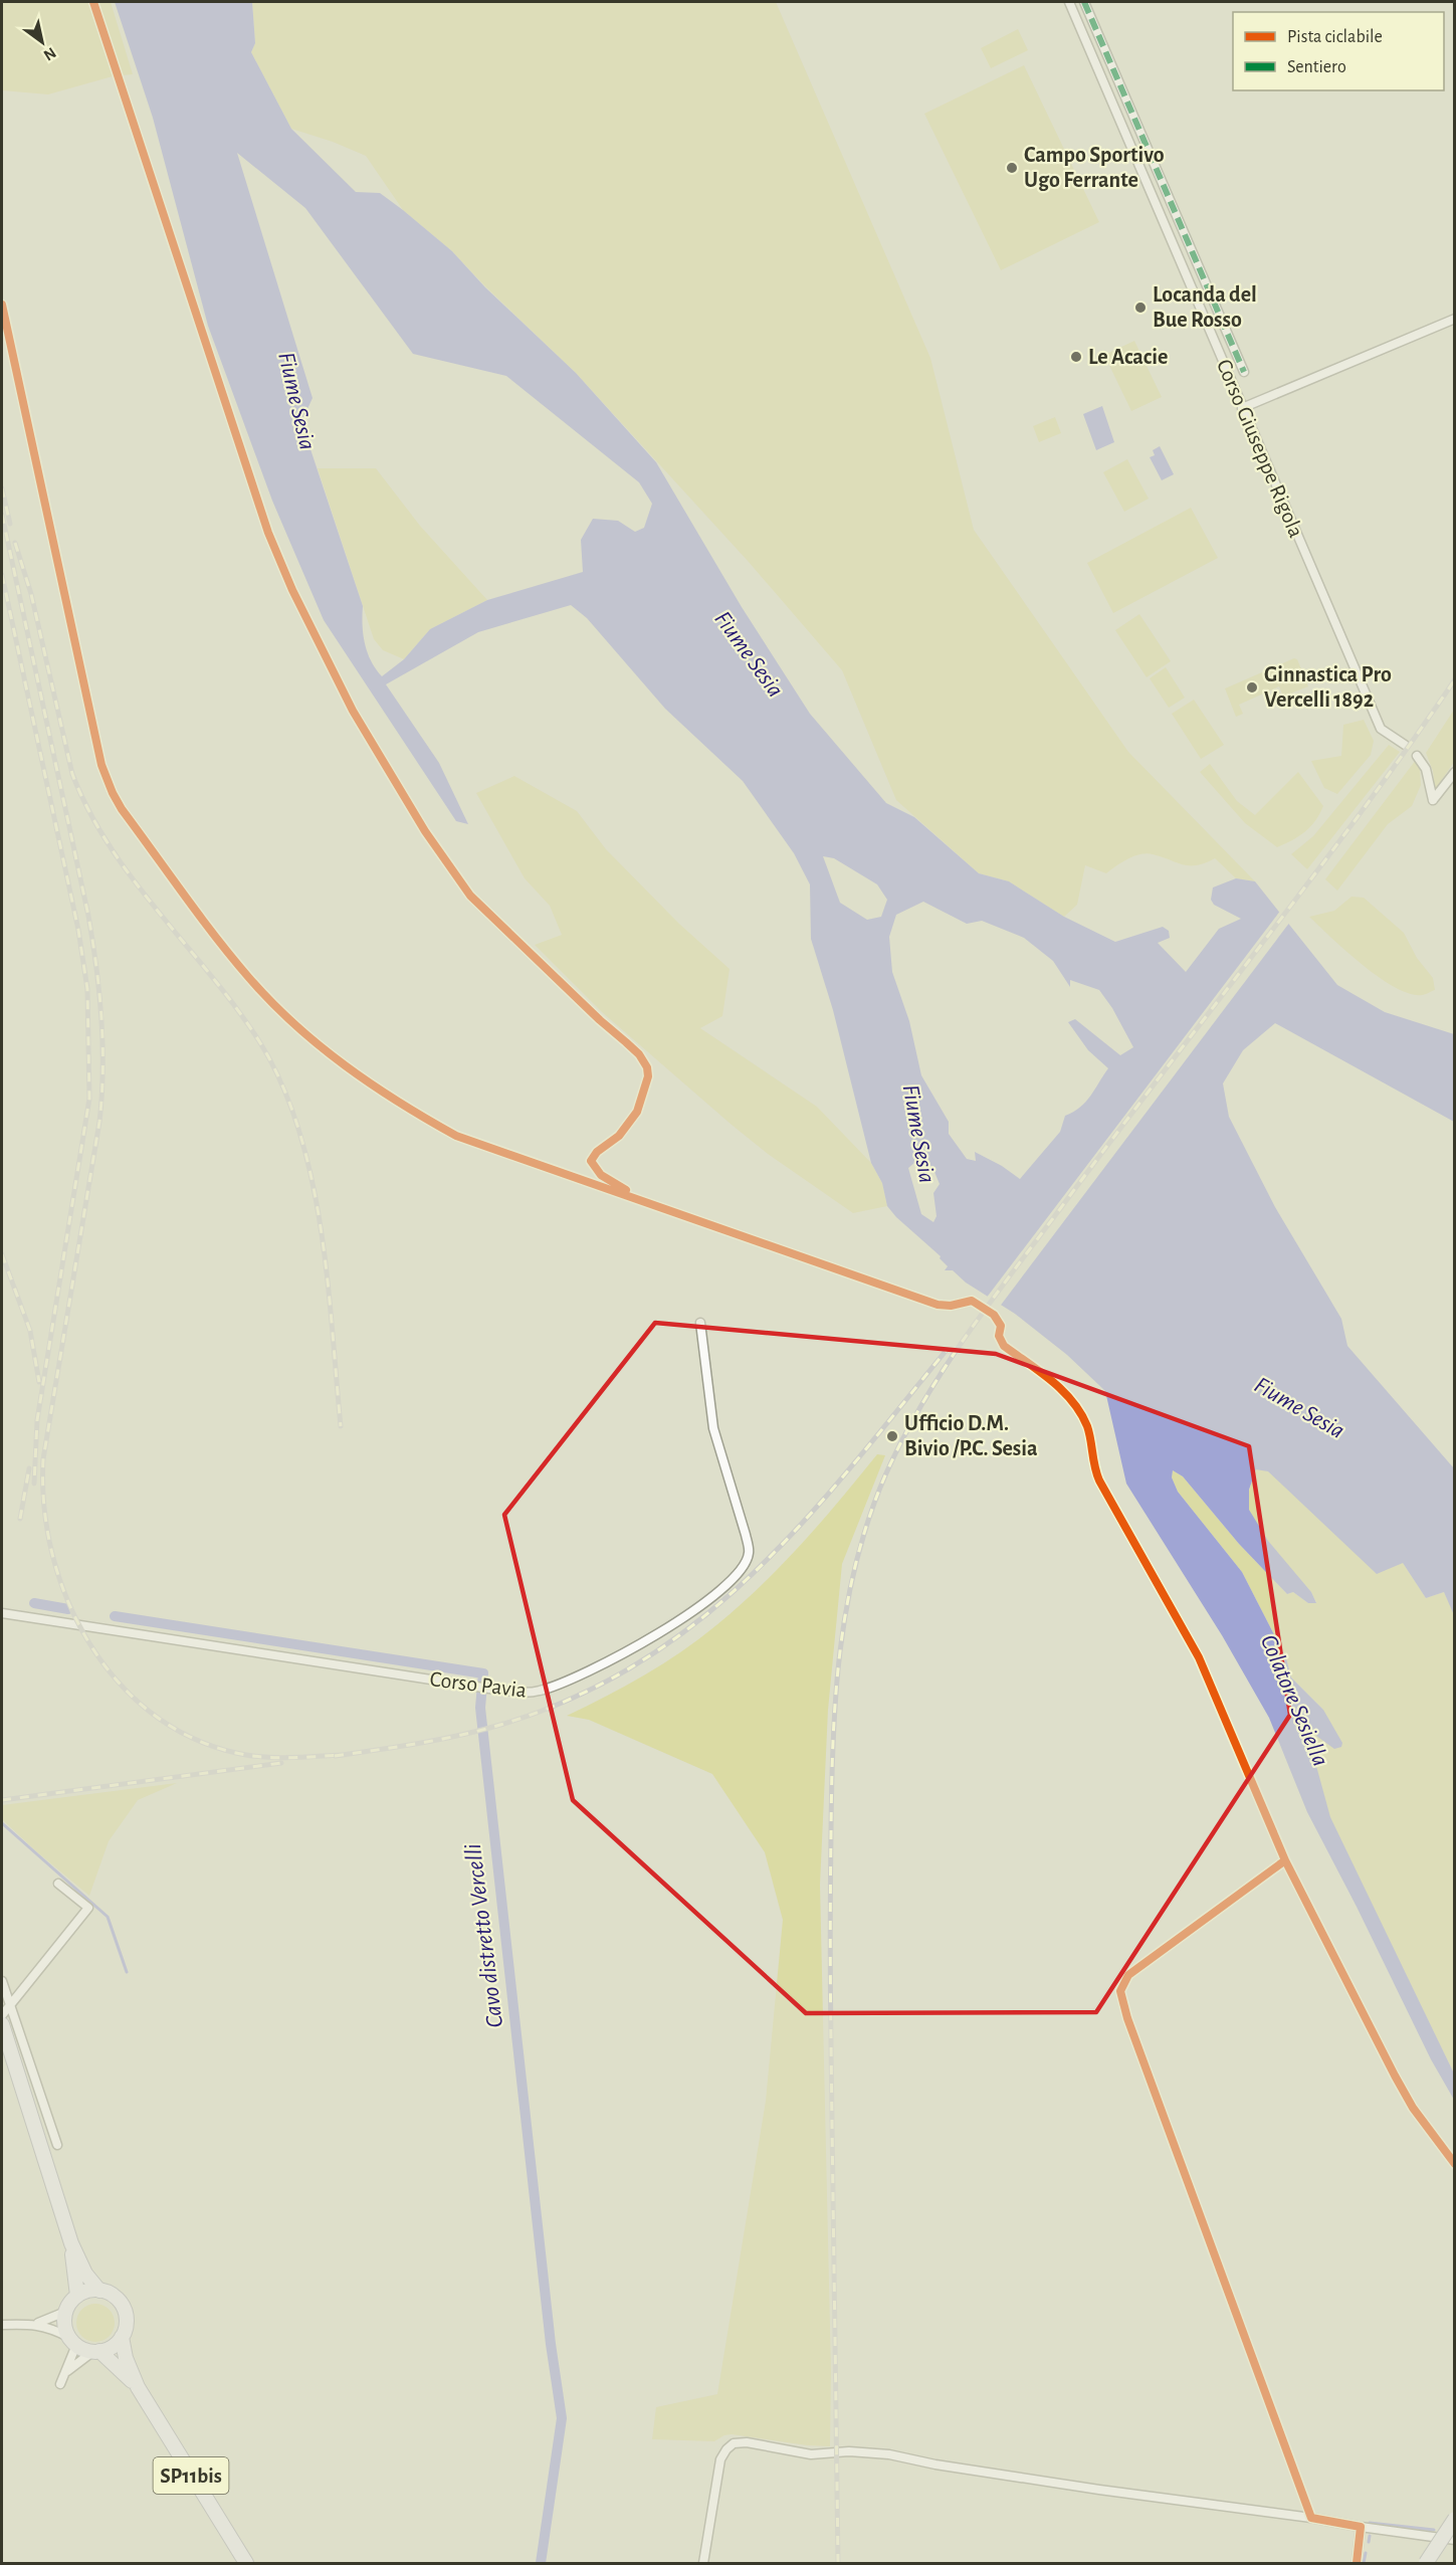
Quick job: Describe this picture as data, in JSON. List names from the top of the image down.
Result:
{
  "streets": {
    "main road": ["SP11bis"],
    "street": ["Corso Giuseppe Rigola", "Corso Pavia"]
  },
  "water": ["Fiume Sesia", "Colatore Sesiella", "Cavo distretto Vercelli"],
  "places": [
    "Campo Sportivo Ugo Ferrante",
    "Locanda del Bue Rosso",
    "Le Acacie",
    "Ginnastica Pro Vercelli 1892",
    "Ufficio D.M. Bivio /P.C. Sesia"
  ],
  "legend": ["Pista ciclabile", "Sentiero"],
  "north": "bottom right"
}
